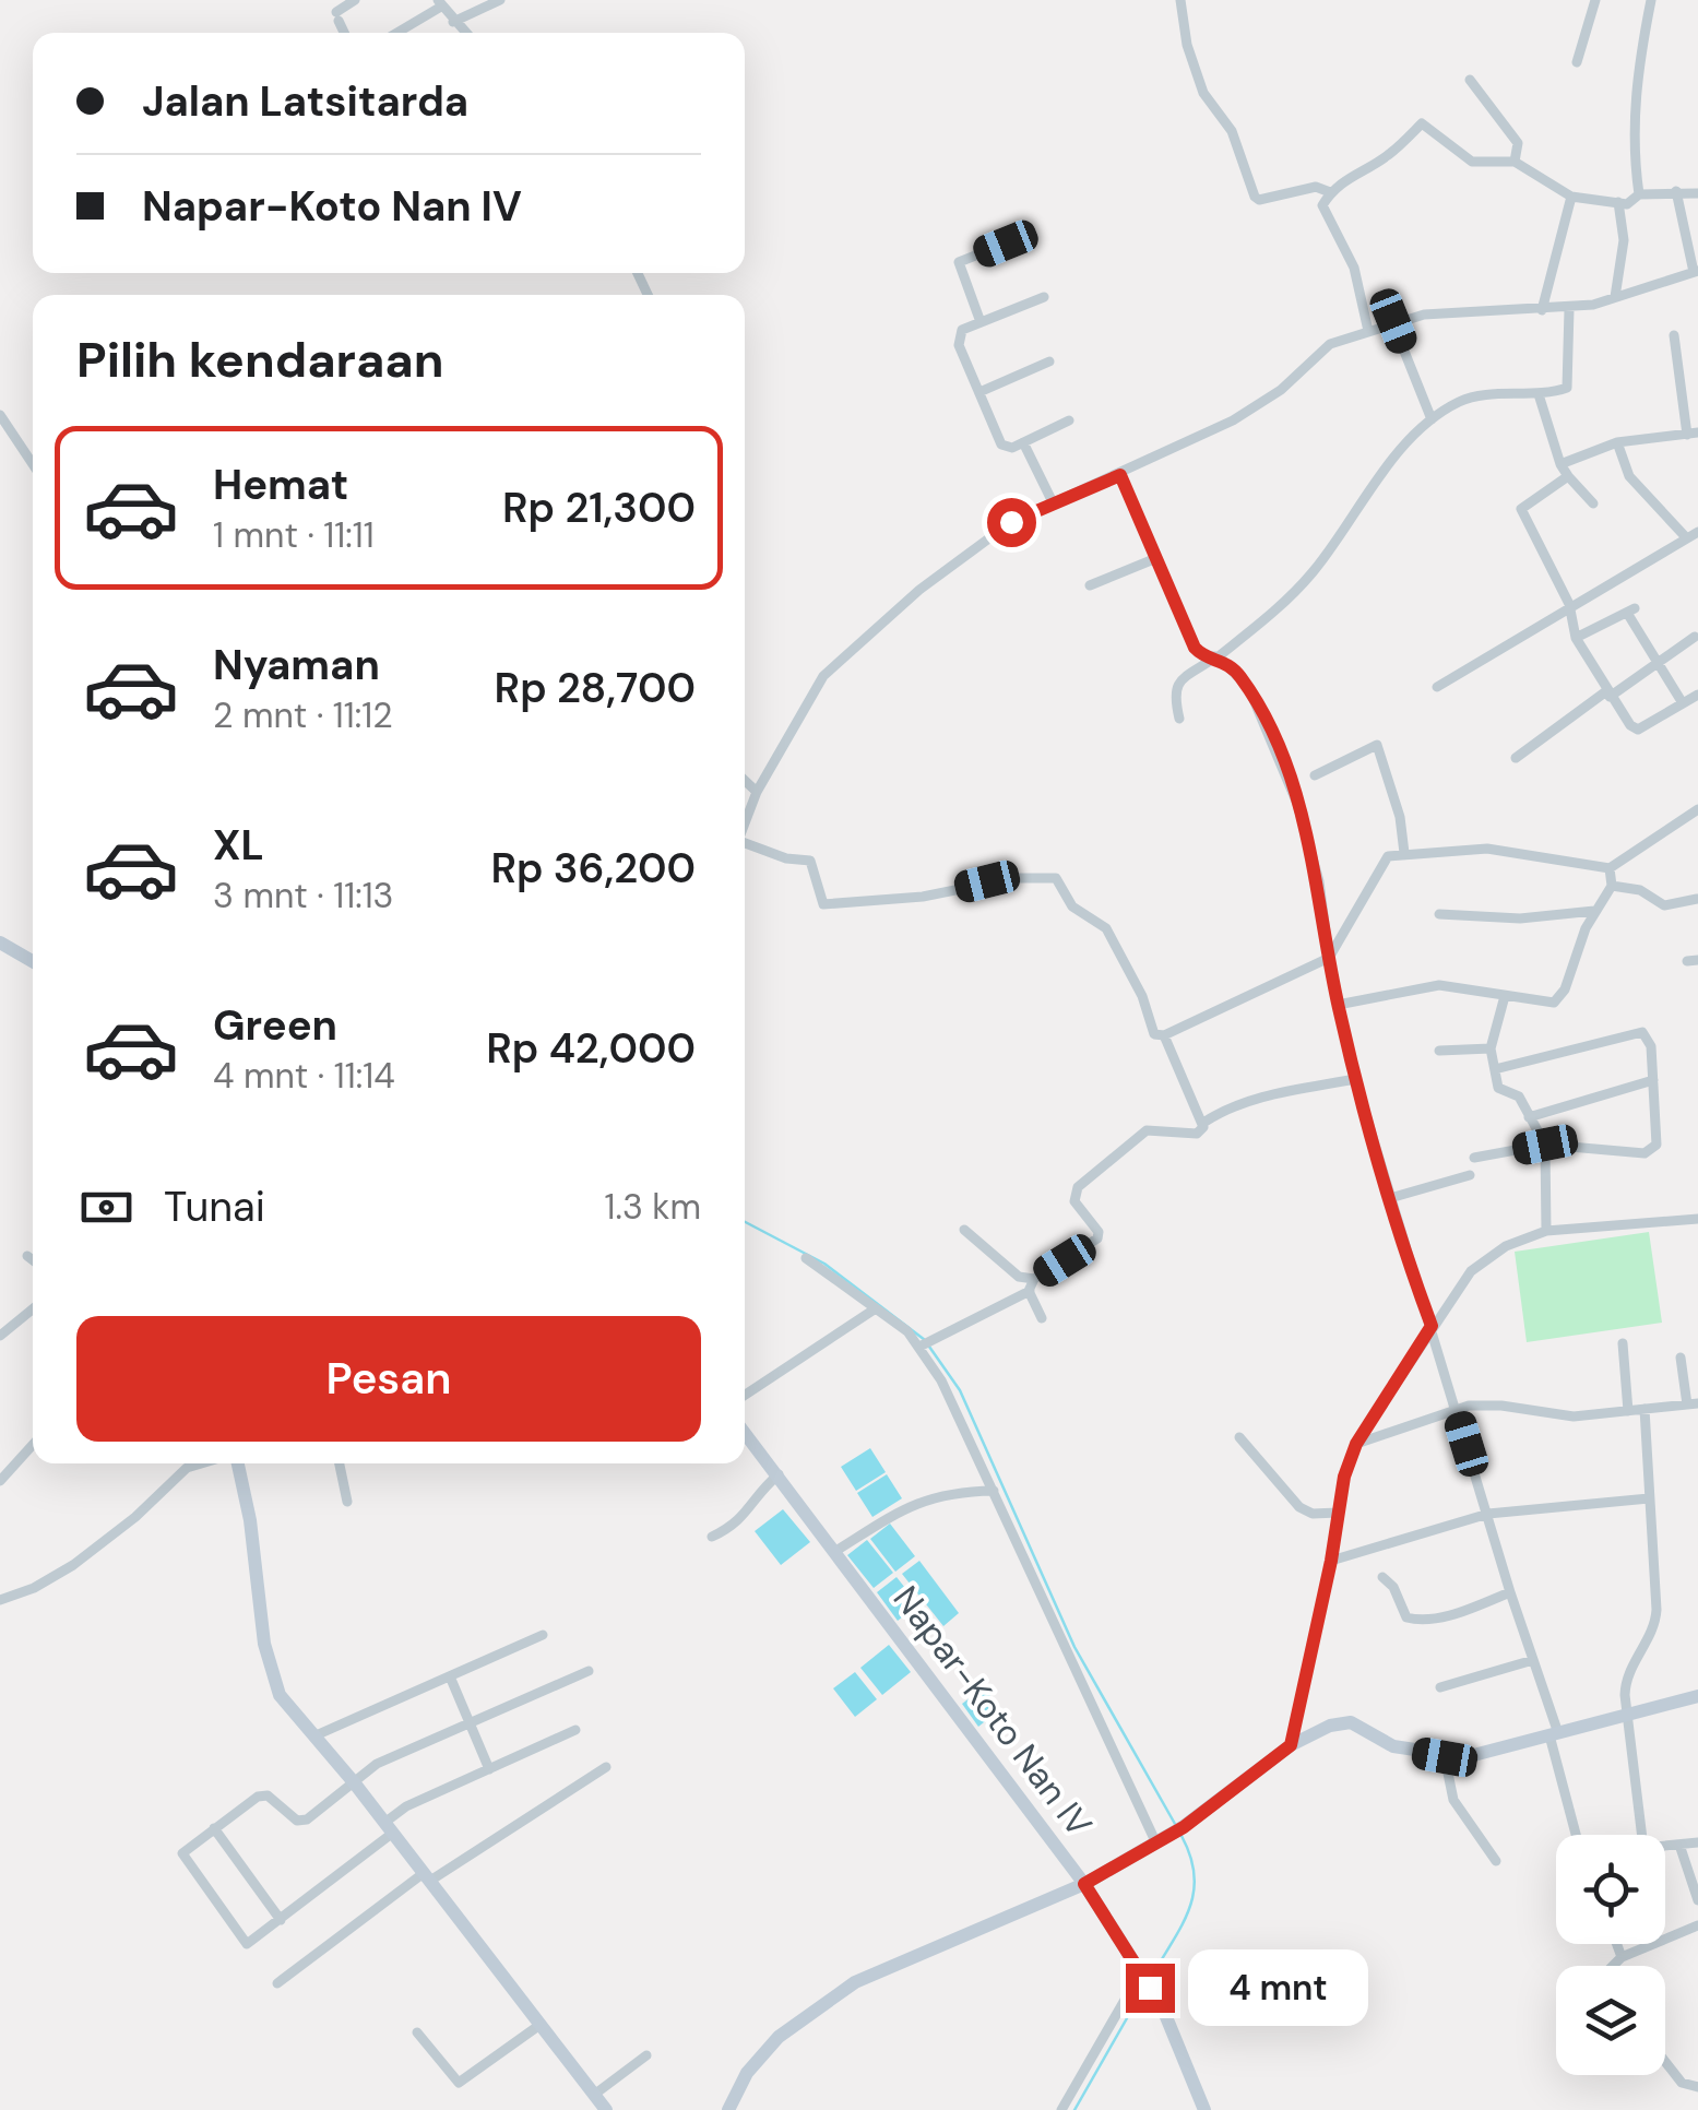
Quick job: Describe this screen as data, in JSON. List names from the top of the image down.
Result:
{
  "streets": {
    "street": ["Napar-Koto Nan IV"]
  },
  "page": {
    "banner": ["Jalan Latsitarda", "Napar-Koto Nan IV"],
    "heading": "Pilih kendaraan",
    "list": [
      {
        "name": "Hemat",
        "note": "1 mnt · 11:11",
        "value": "Rp 21,300"
      },
      {
        "name": "Nyaman",
        "note": "2 mnt · 11:12",
        "value": "Rp 28,700"
      },
      {
        "name": "XL",
        "note": "3 mnt · 11:13",
        "value": "Rp 36,200"
      },
      {
        "name": "Green",
        "note": "4 mnt · 11:14",
        "value": "Rp 42,000"
      }
    ],
    "pay": ["Tunai", "1.3 km"],
    "buttons": "Pesan",
    "bubble": "4 mnt"
  }
}
